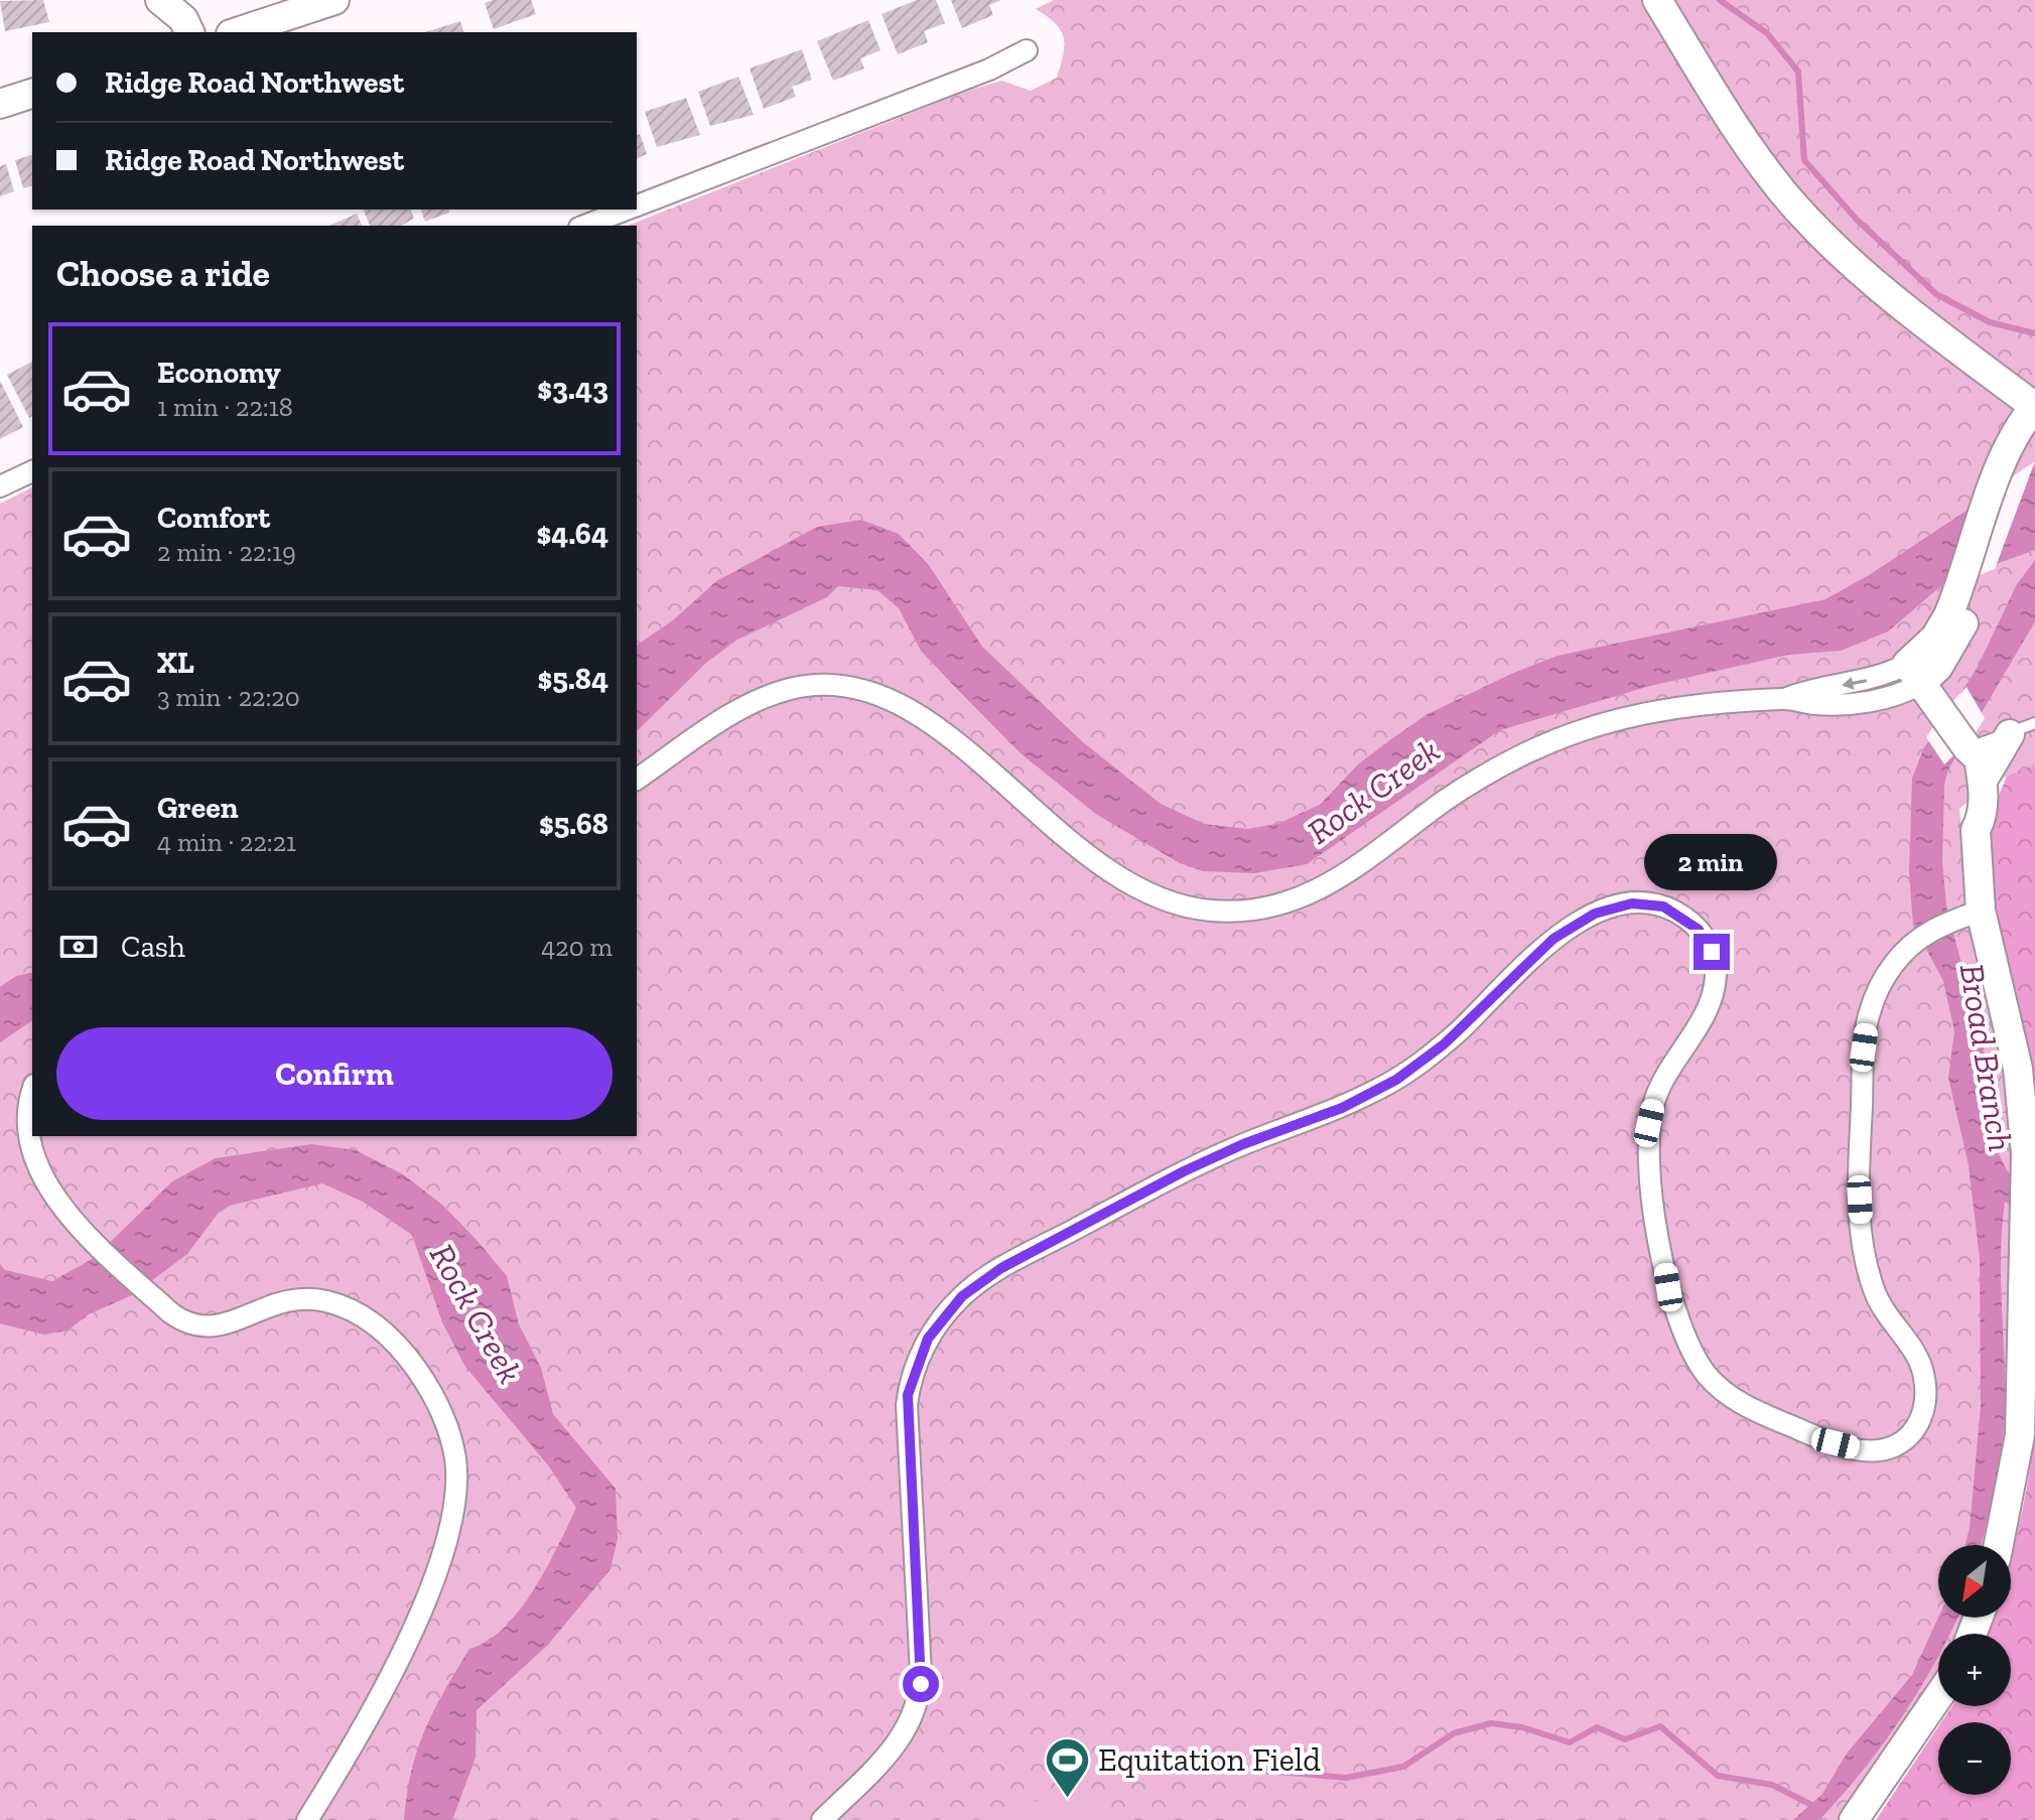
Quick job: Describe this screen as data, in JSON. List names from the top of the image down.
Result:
{
  "water": ["Rock Creek", "Broad Branch"],
  "places": {
    "sports": ["Equitation Field"]
  },
  "north": "bottom left",
  "page": {
    "banner": ["Ridge Road Northwest", "Ridge Road Northwest"],
    "heading": "Choose a ride",
    "list": [
      {
        "name": "Economy",
        "note": "1 min · 22:18",
        "value": "$3.43"
      },
      {
        "name": "Comfort",
        "note": "2 min · 22:19",
        "value": "$4.64"
      },
      {
        "name": "XL",
        "note": "3 min · 22:20",
        "value": "$5.84"
      },
      {
        "name": "Green",
        "note": "4 min · 22:21",
        "value": "$5.68"
      }
    ],
    "bubble": "2 min",
    "pay": ["Cash", "420 m"],
    "buttons": "Confirm",
    "map_buttons": ["+", "−"]
  }
}
